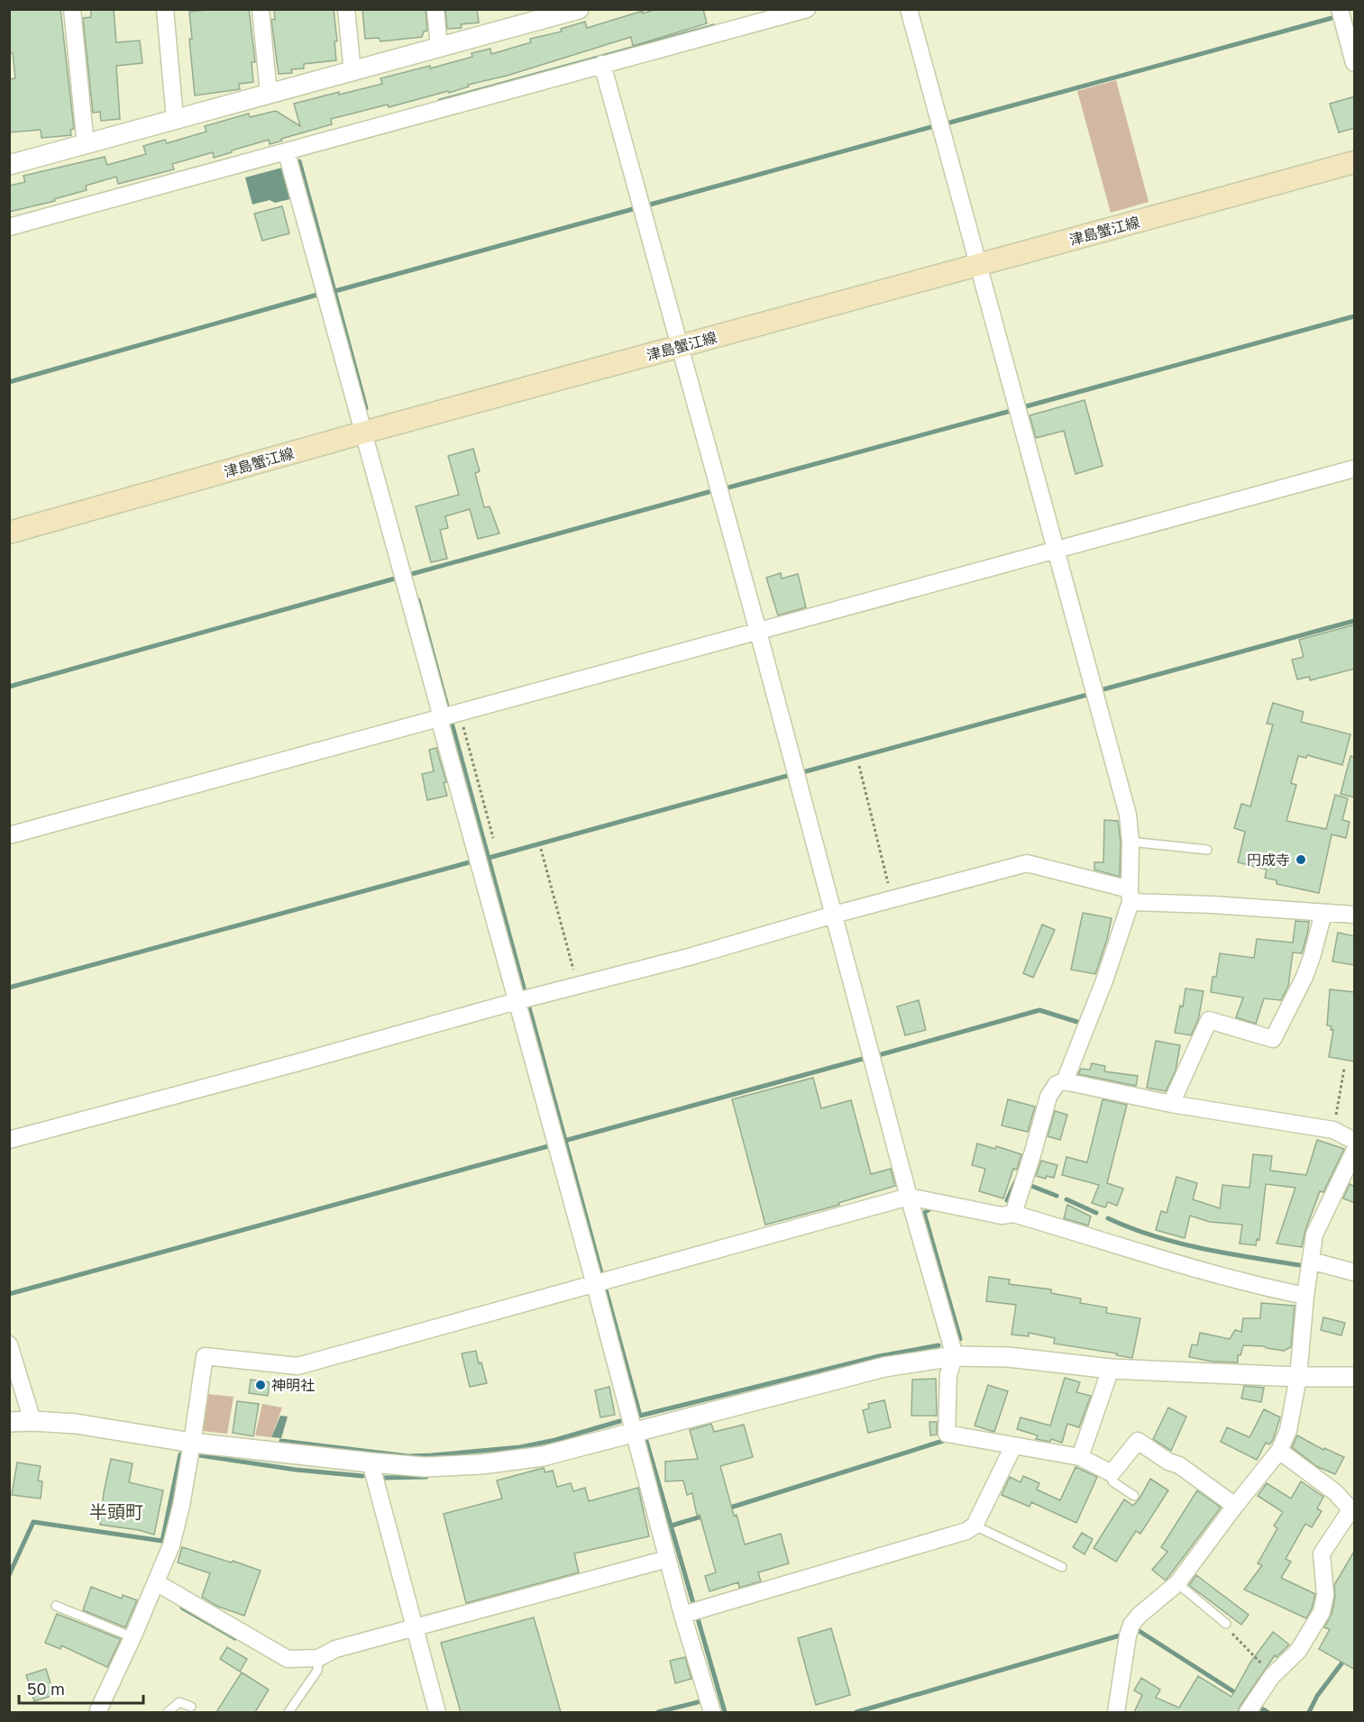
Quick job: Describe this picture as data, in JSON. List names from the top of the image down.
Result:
{
  "streets": {
    "main road": ["津島蟹江線"]
  },
  "districts": ["半頭町"],
  "places": ["円成寺", "神明社"],
  "scale_bar": "50 m"
}
